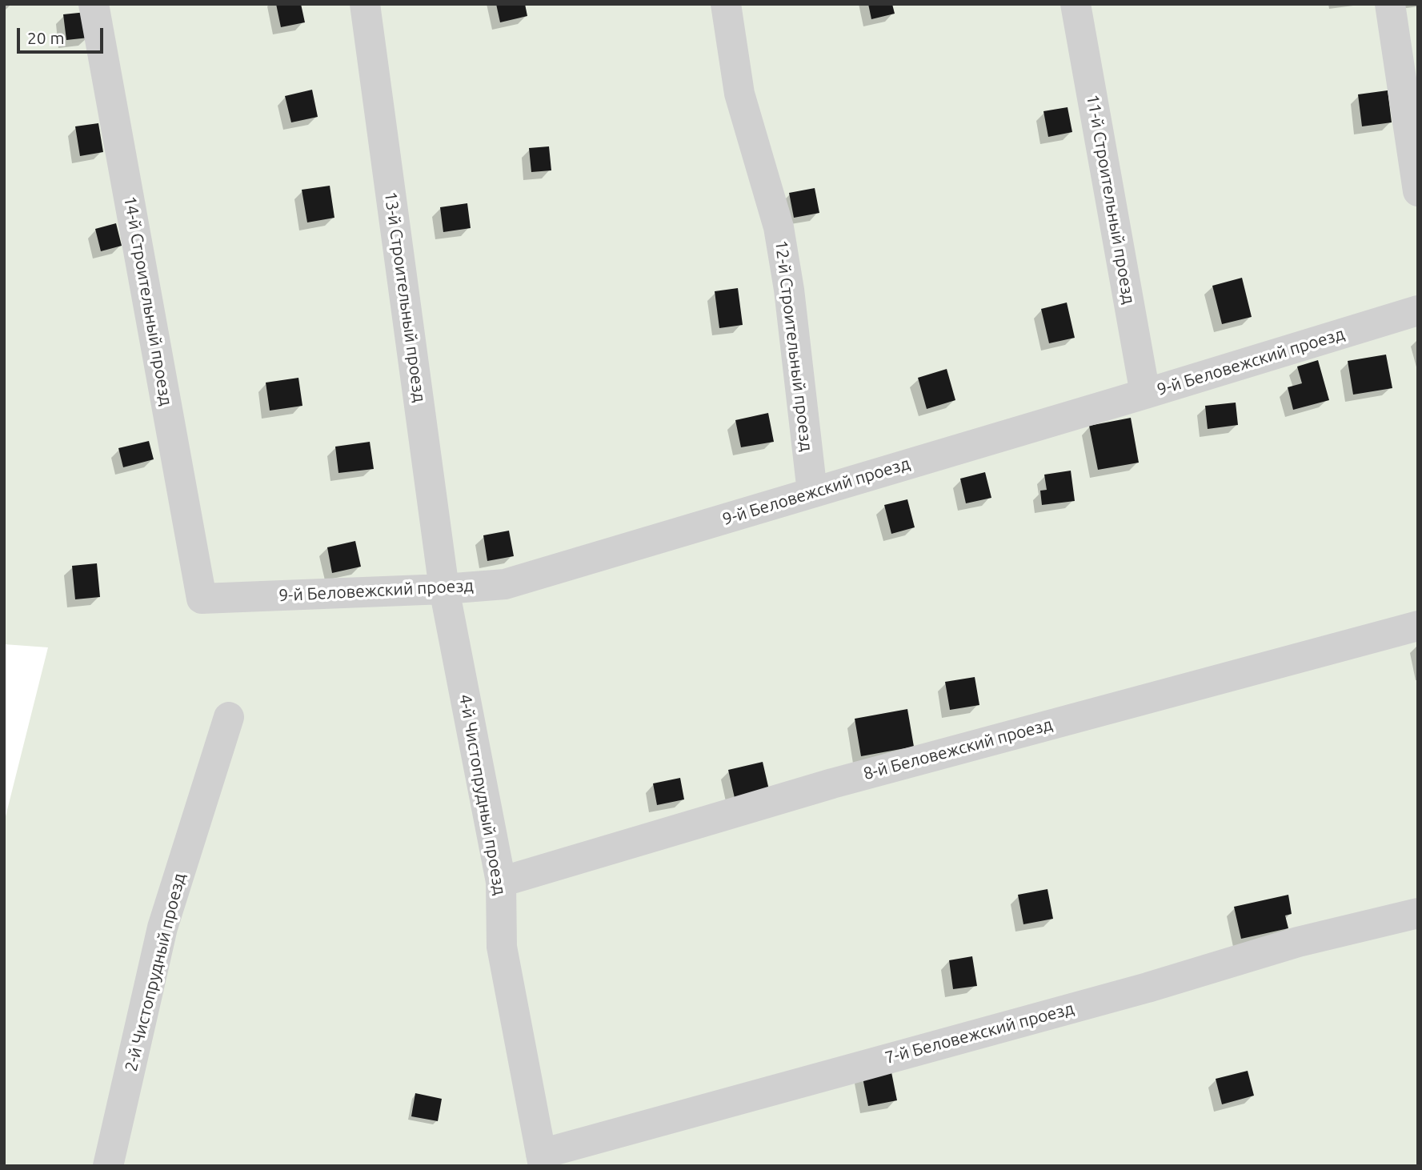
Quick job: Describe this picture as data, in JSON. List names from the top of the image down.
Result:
{
  "streets": {
    "lane": [
      "11-й Строительный проезд",
      "13-й Строительный проезд",
      "14-й Строительный проезд",
      "12-й Строительный проезд",
      "9-й Беловежский проезд",
      "8-й Беловежский проезд",
      "4-й Чистопрудный проезд",
      "2-й Чистопрудный проезд",
      "7-й Беловежский проезд"
    ]
  },
  "crossings": [
    ["11-й Строительный проезд", "9-й Беловежский проезд"],
    ["13-й Строительный проезд", "9-й Беловежский проезд"],
    ["13-й Строительный проезд", "4-й Чистопрудный проезд"],
    ["14-й Строительный проезд", "9-й Беловежский проезд"],
    ["12-й Строительный проезд", "9-й Беловежский проезд"],
    ["9-й Беловежский проезд", "4-й Чистопрудный проезд"],
    ["8-й Беловежский проезд", "4-й Чистопрудный проезд"],
    ["4-й Чистопрудный проезд", "7-й Беловежский проезд"]
  ],
  "scale_bar": "20 m"
}
